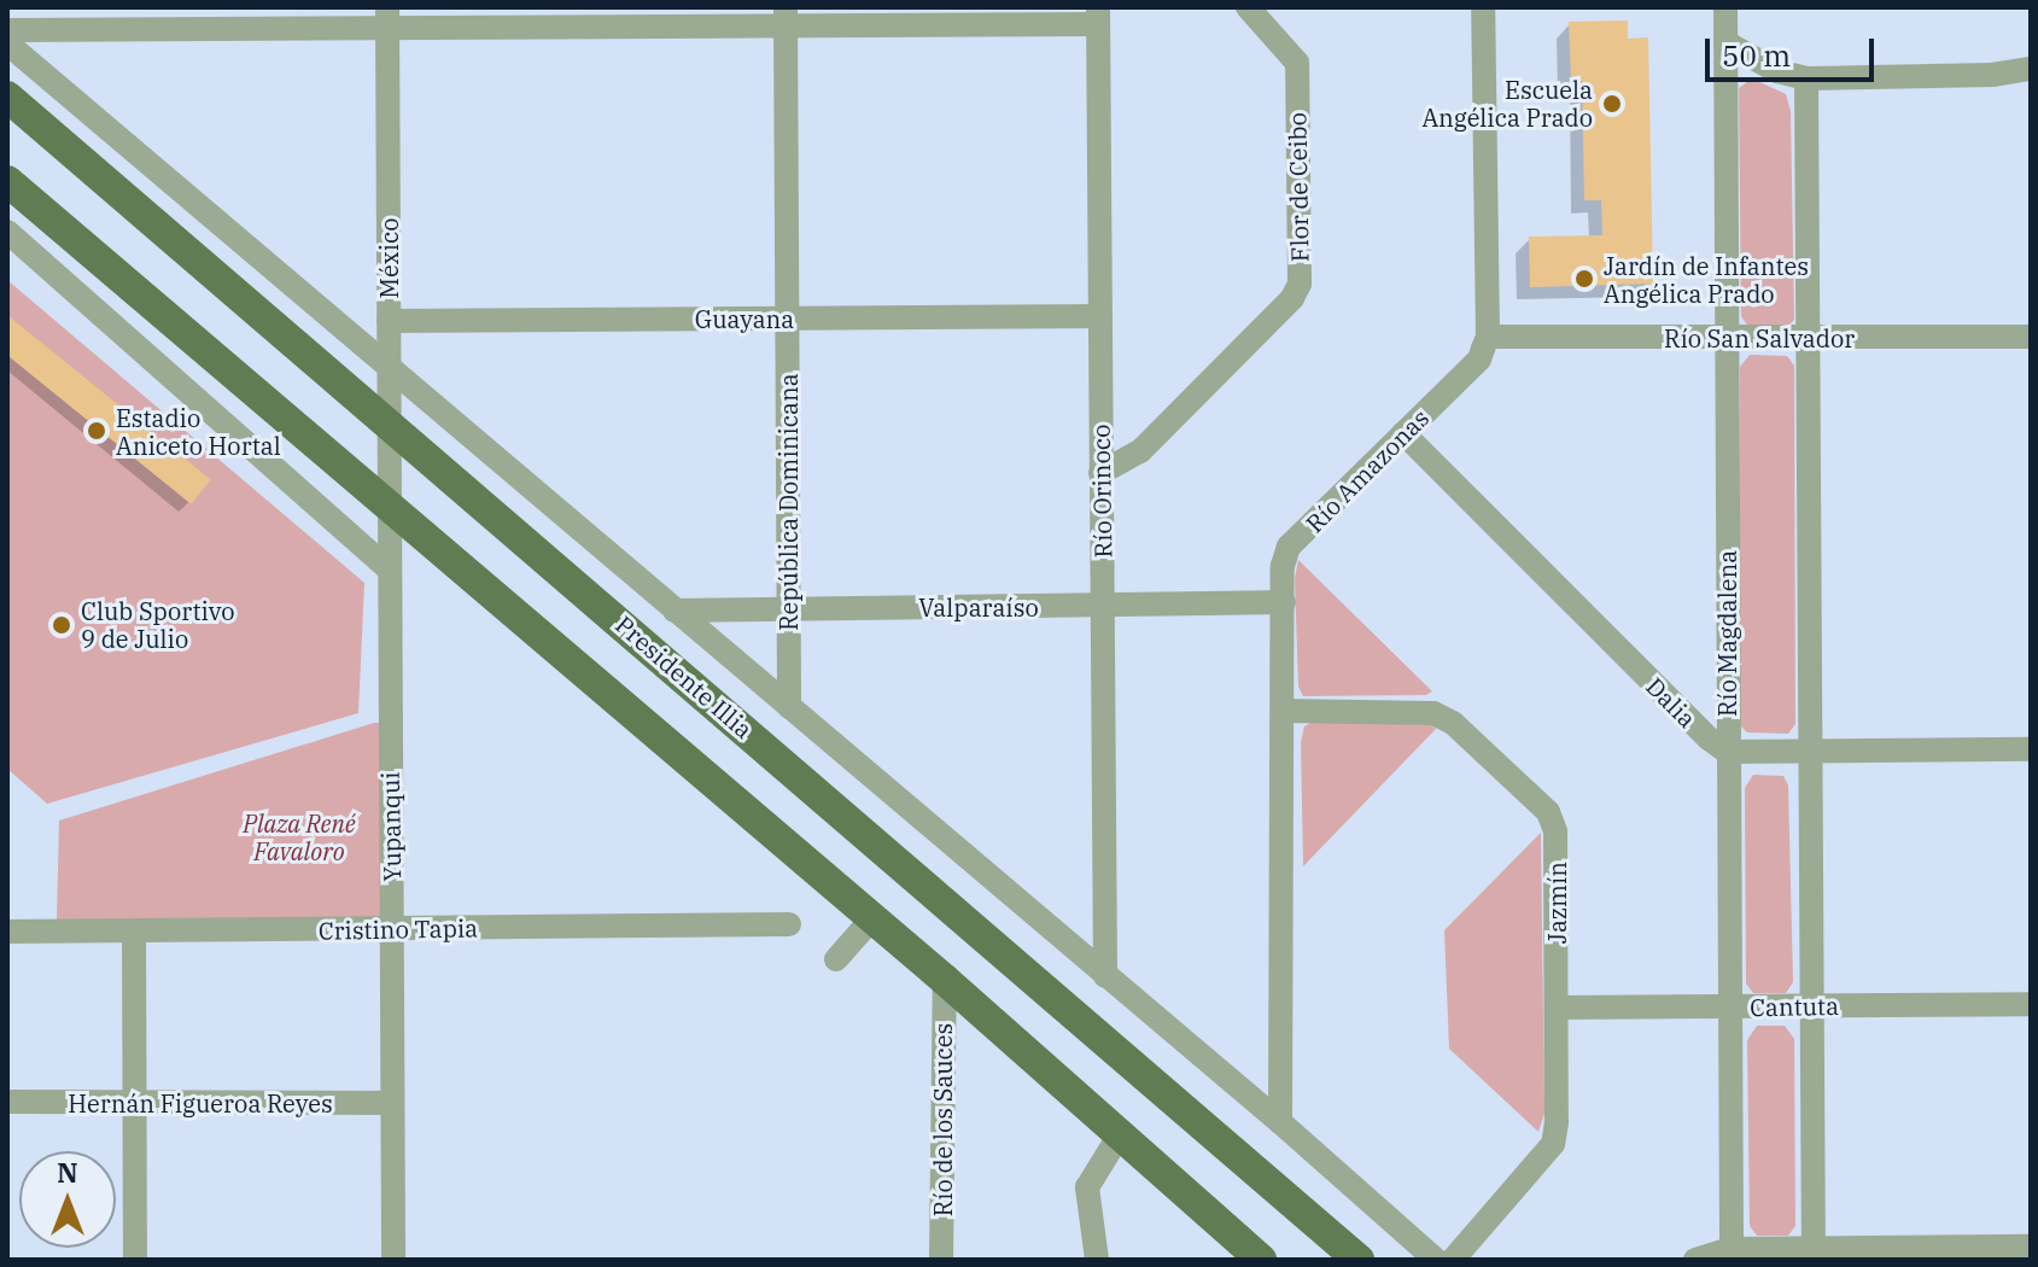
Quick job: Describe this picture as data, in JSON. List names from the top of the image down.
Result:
{
  "streets": {
    "main road": ["Presidente Illia"],
    "street": [
      "Flor de Ceibo",
      "México",
      "Guayana",
      "Río San Salvador",
      "Río Amazonas",
      "Río Orinoco",
      "República Dominicana",
      "Valparaíso",
      "Río Magdalena",
      "Dalia",
      "Yupanqui",
      "Jazmín",
      "Cristino Tapia",
      "Cantuta",
      "Hernán Figueroa Reyes",
      "Río de los Sauces"
    ]
  },
  "crossings": [
    ["Flor de Ceibo", "Río Orinoco"],
    ["México", "Guayana"],
    ["México", "Presidente Illia"],
    ["México", "Yupanqui"],
    ["Guayana", "Río Orinoco"],
    ["Guayana", "República Dominicana"],
    ["Río San Salvador", "Río Amazonas"],
    ["Río San Salvador", "Río Magdalena"],
    ["Río Amazonas", "Valparaíso"],
    ["Río Amazonas", "Dalia"],
    ["Río Amazonas", "Jazmín"],
    ["Río Orinoco", "Valparaíso"],
    ["República Dominicana", "Valparaíso"],
    ["Río Magdalena", "Dalia"],
    ["Río Magdalena", "Cantuta"],
    ["Yupanqui", "Cristino Tapia"],
    ["Yupanqui", "Hernán Figueroa Reyes"],
    ["Jazmín", "Cantuta"]
  ],
  "parks": ["Plaza René Favaloro"],
  "places": [
    "Escuela Angélica Prado",
    "Jardín de Infantes Angélica Prado",
    "Estadio Aniceto Hortal",
    "Club Sportivo 9 de Julio"
  ],
  "scale_bar": "50 m",
  "north": "top"
}
